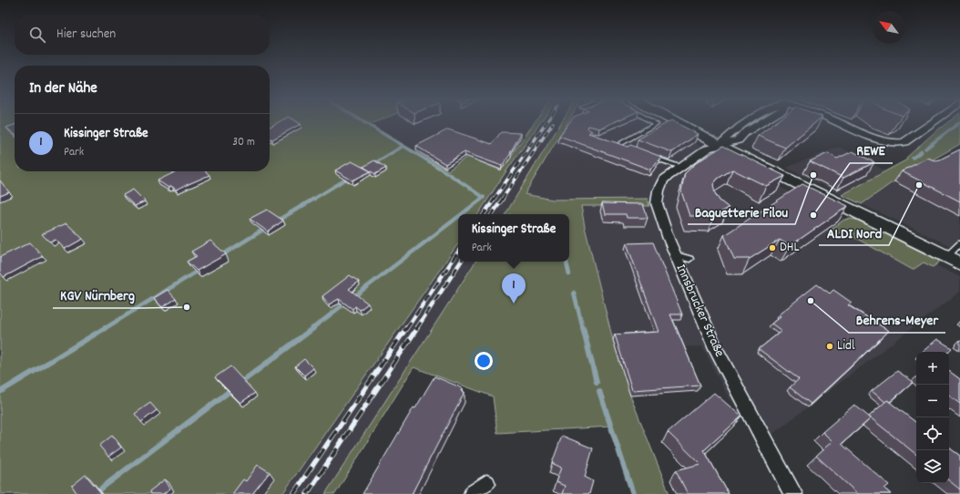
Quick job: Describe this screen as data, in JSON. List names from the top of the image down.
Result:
{
  "streets": {
    "street": ["Innsbrucker Straße"]
  },
  "places": [
    "Baguetterie Filou",
    "ALDI Nord",
    "REWE",
    "DHL",
    "Behrens-Meyer",
    "KGV Nürnberg",
    "Lidl"
  ],
  "north": "top left",
  "page": {
    "search": "Hier suchen",
    "heading": "In der Nähe",
    "list": [
      {
        "mark": "1",
        "name": "Kissinger Straße",
        "note": "Park",
        "value": "30 m"
      }
    ],
    "popup": ["Kissinger Straße", "Park"],
    "pins": "1",
    "map_buttons": ["+", "−"]
  }
}
